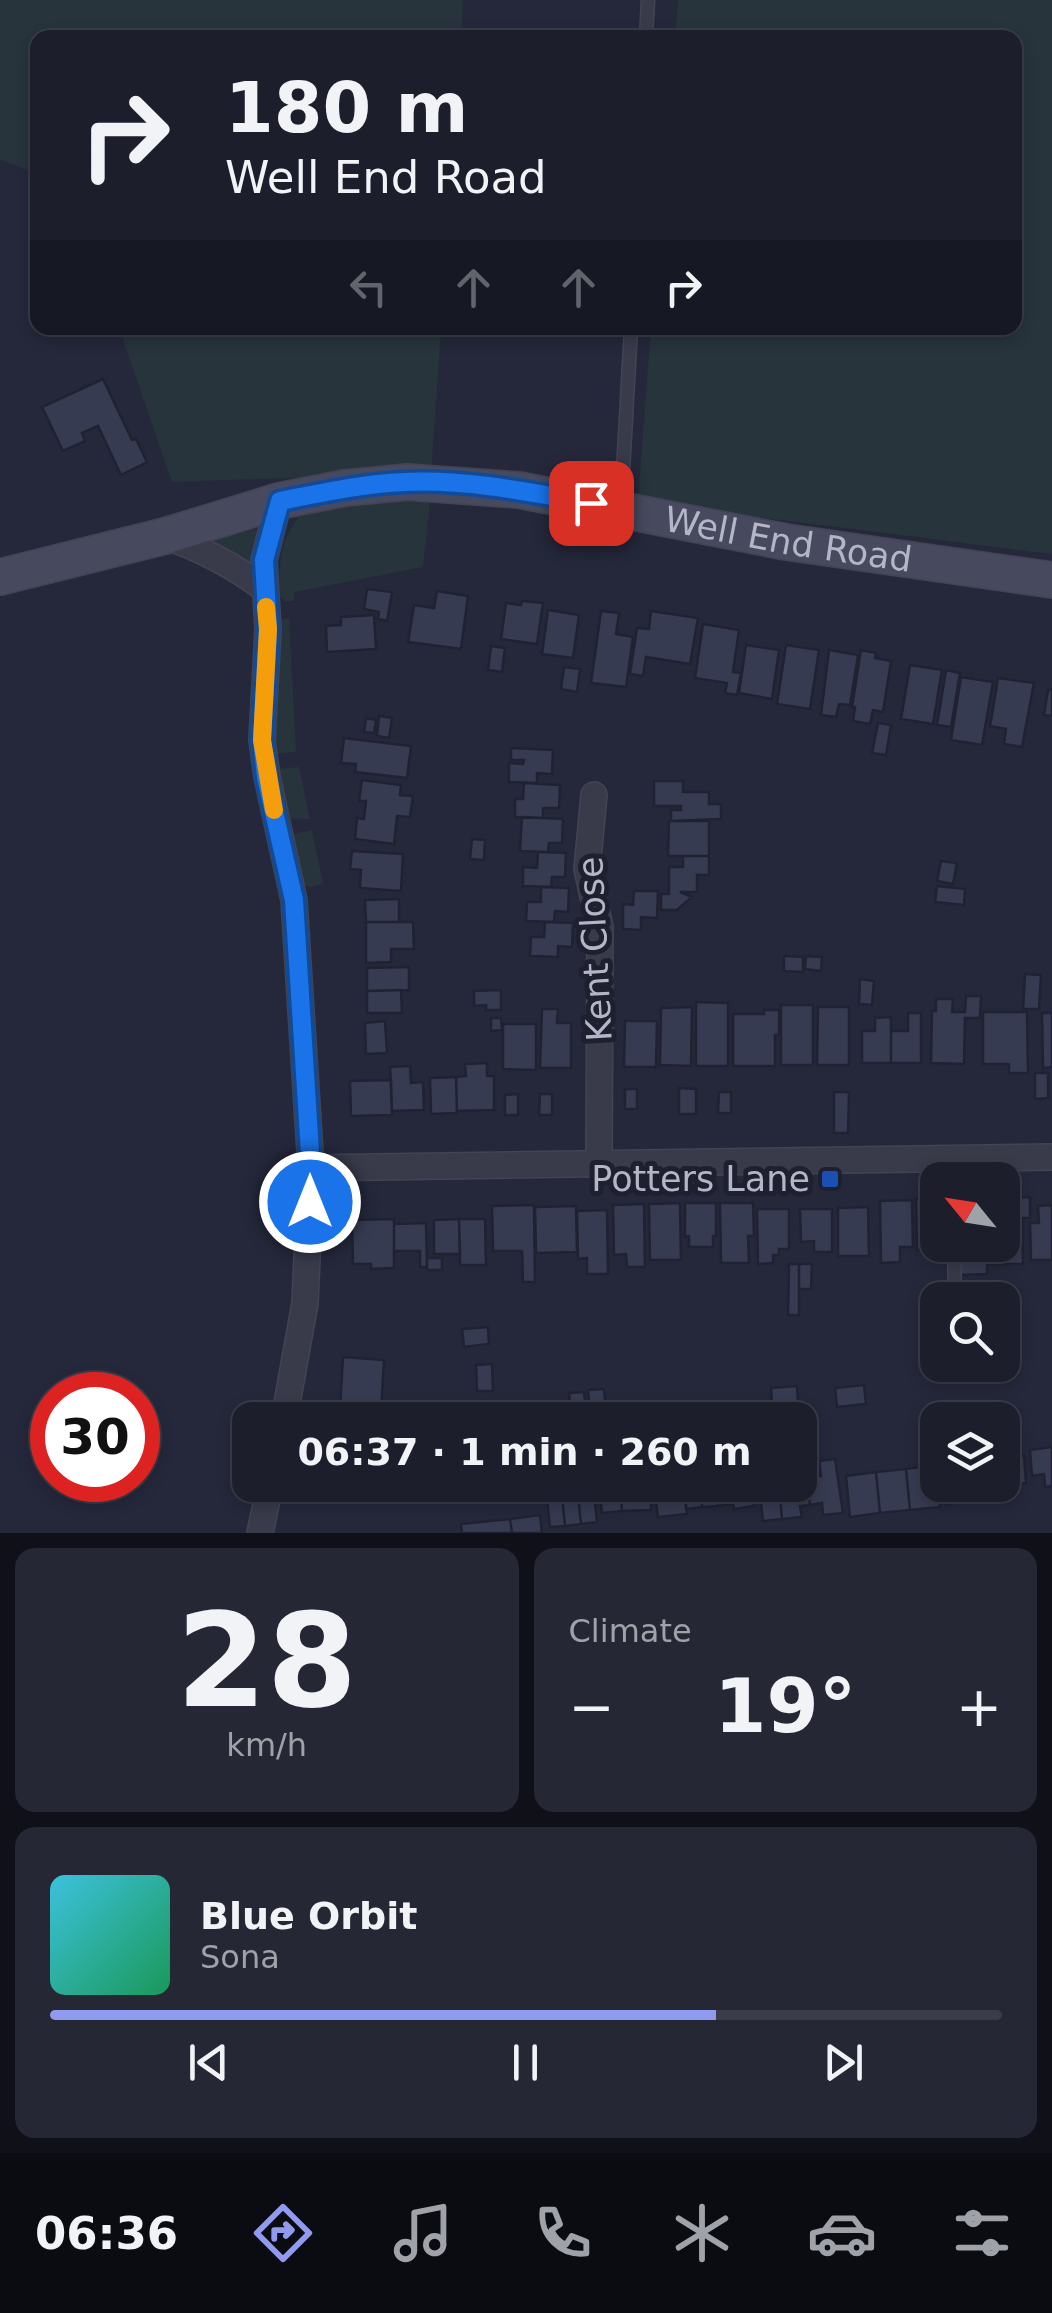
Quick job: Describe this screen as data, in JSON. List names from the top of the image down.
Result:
{
  "streets": {
    "street": ["Well End Road", "Kent Close"]
  },
  "places": {
    "transit": ["Potters Lane"]
  },
  "north": "top left",
  "page": {
    "turn": ["180 m", "Well End Road"],
    "limit": "30",
    "trip": "06:37 · 1 min · 260 m",
    "tile": [
      ["28", "km/h"],
      "Climate"
    ],
    "heat": ["−", "19°", "+"],
    "song": ["Blue Orbit", "Sona"],
    "tabs": "06:36"
  }
}
